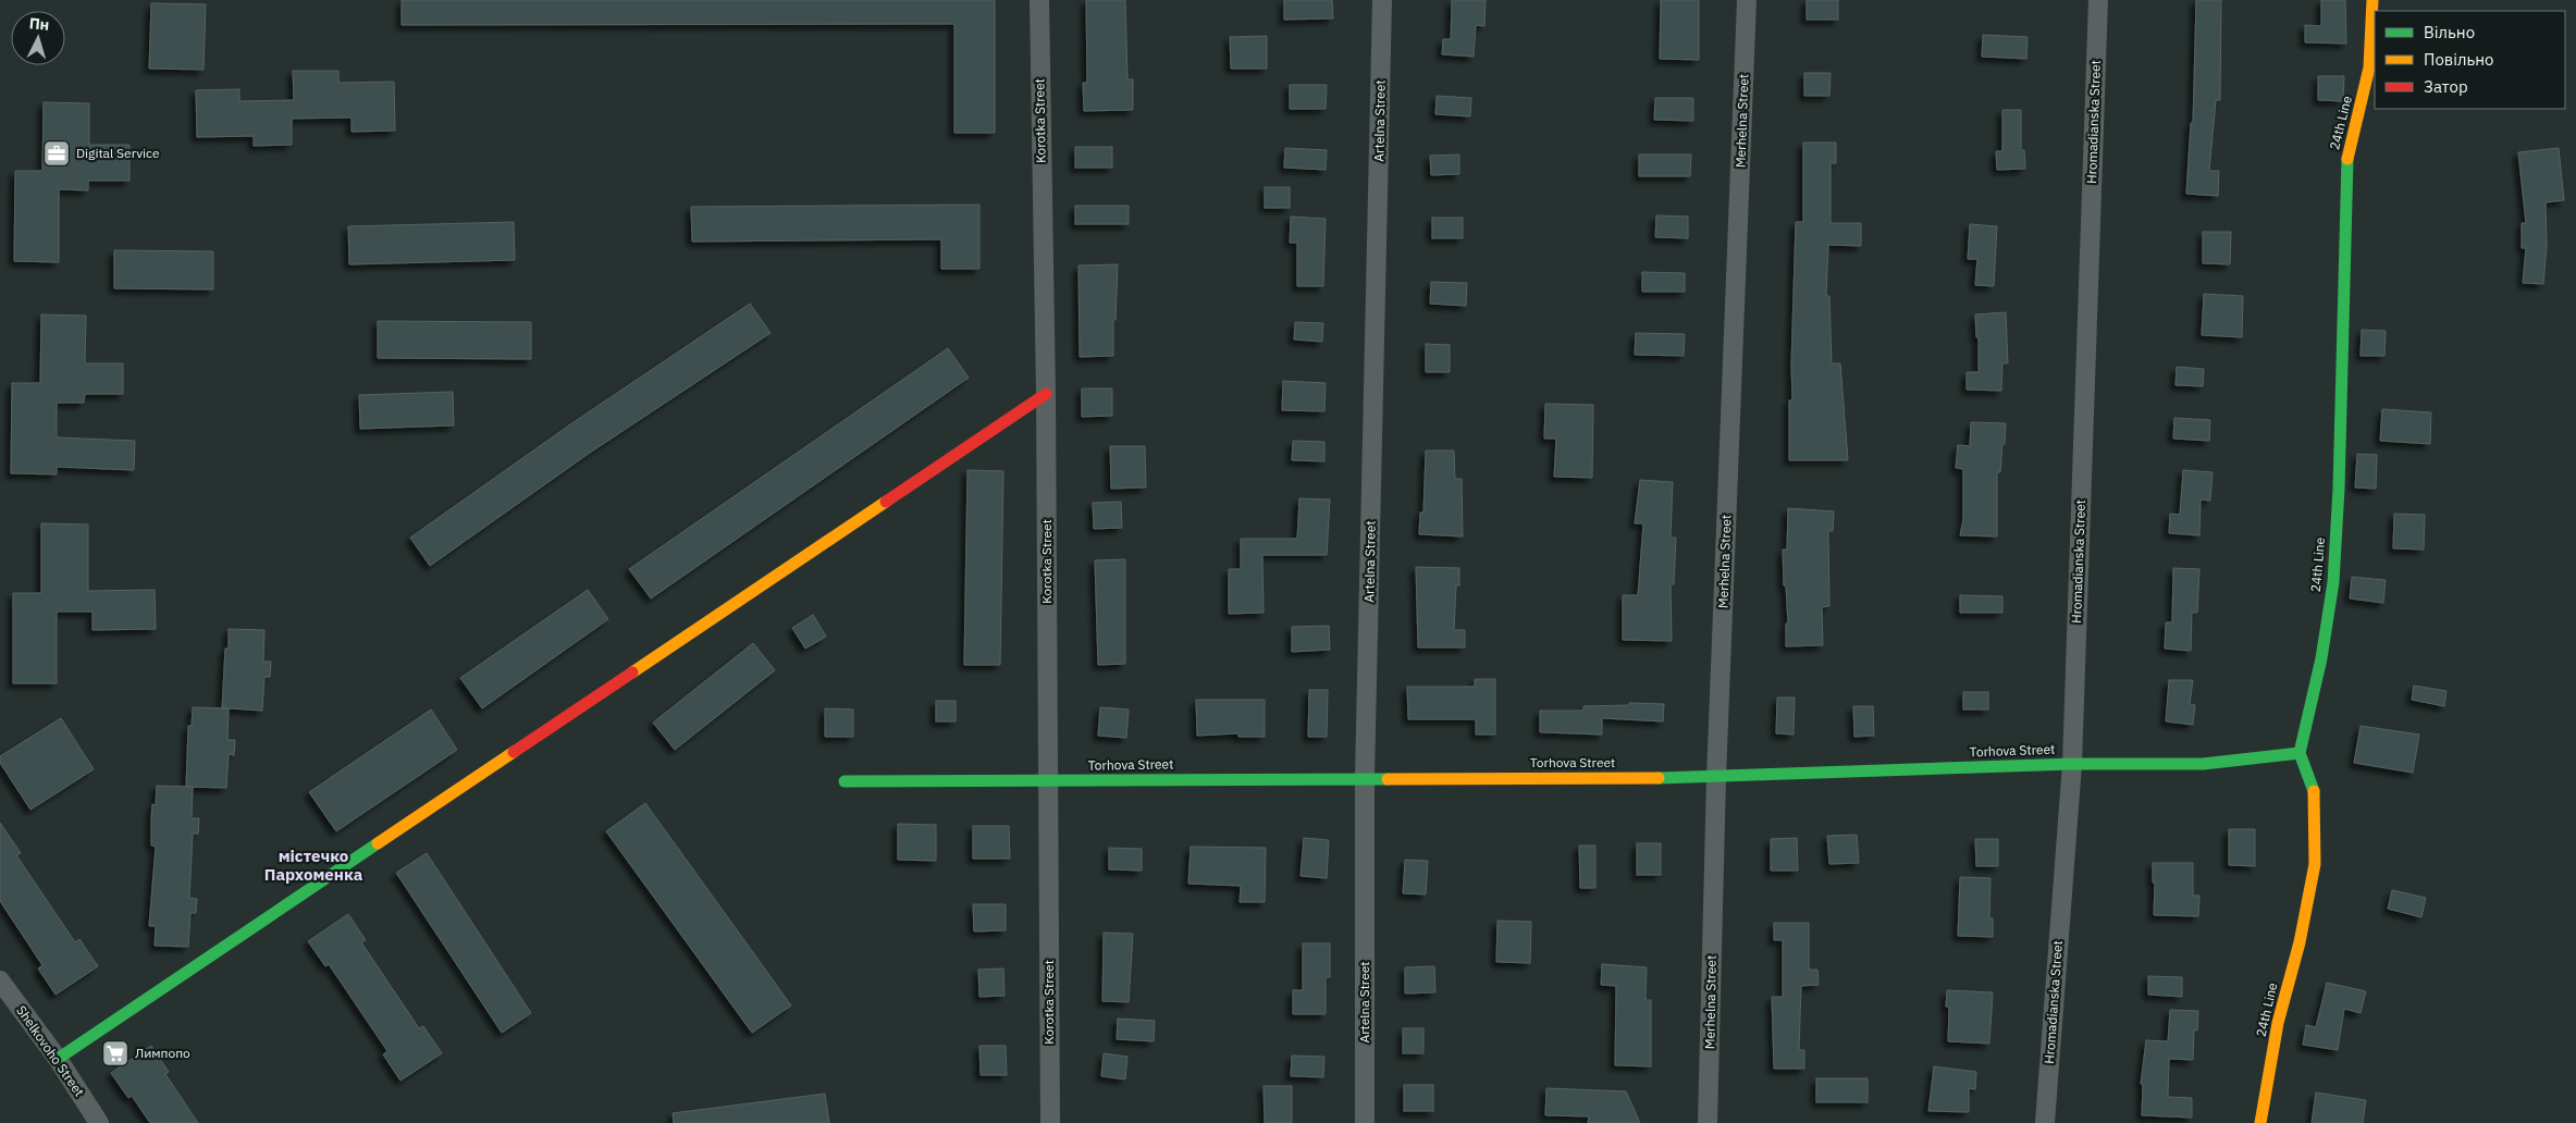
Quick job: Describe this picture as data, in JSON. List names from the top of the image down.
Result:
{
  "streets": {
    "street": [
      "Korotka Street",
      "Artelna Street",
      "Merhelna Street",
      "Hromadianska Street",
      "24th Line",
      "Torhova Street",
      "Shelkovoho Street"
    ]
  },
  "crossings": [
    ["Korotka Street", "Torhova Street"],
    ["Artelna Street", "Torhova Street"],
    ["Merhelna Street", "Torhova Street"],
    ["Hromadianska Street", "Torhova Street"],
    ["24th Line", "Torhova Street"]
  ],
  "districts": ["містечко Пархоменка"],
  "places": {
    "office": ["Digital Service"],
    "supermarket": ["Лимпопо"]
  },
  "legend": ["Вільно", "Повільно", "Затор"],
  "north": "top"
}
